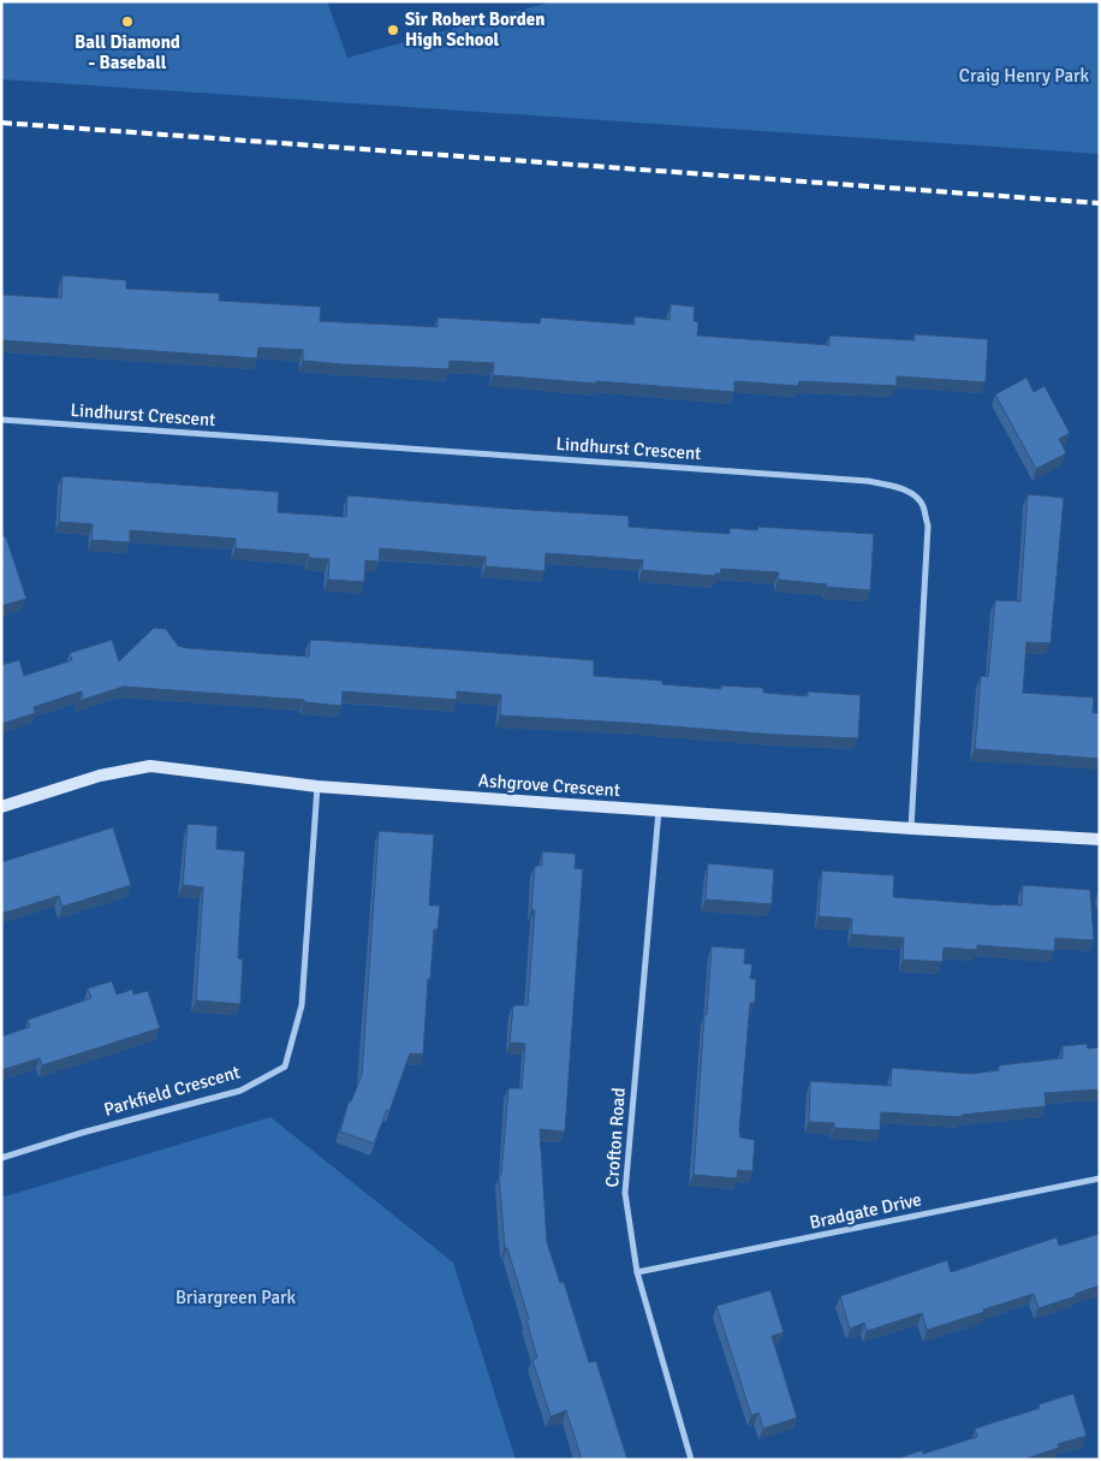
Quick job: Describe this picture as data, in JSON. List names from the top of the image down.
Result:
{
  "streets": {
    "street": [
      "Lindhurst Crescent",
      "Ashgrove Crescent",
      "Parkfield Crescent",
      "Crofton Road",
      "Bradgate Drive"
    ]
  },
  "crossings": [
    ["Lindhurst Crescent", "Ashgrove Crescent"],
    ["Ashgrove Crescent", "Parkfield Crescent"],
    ["Ashgrove Crescent", "Crofton Road"],
    ["Crofton Road", "Bradgate Drive"]
  ],
  "parks": ["Craig Henry Park", "Briargreen Park"],
  "places": ["Ball Diamond - Baseball", "Sir Robert Borden High School"]
}
